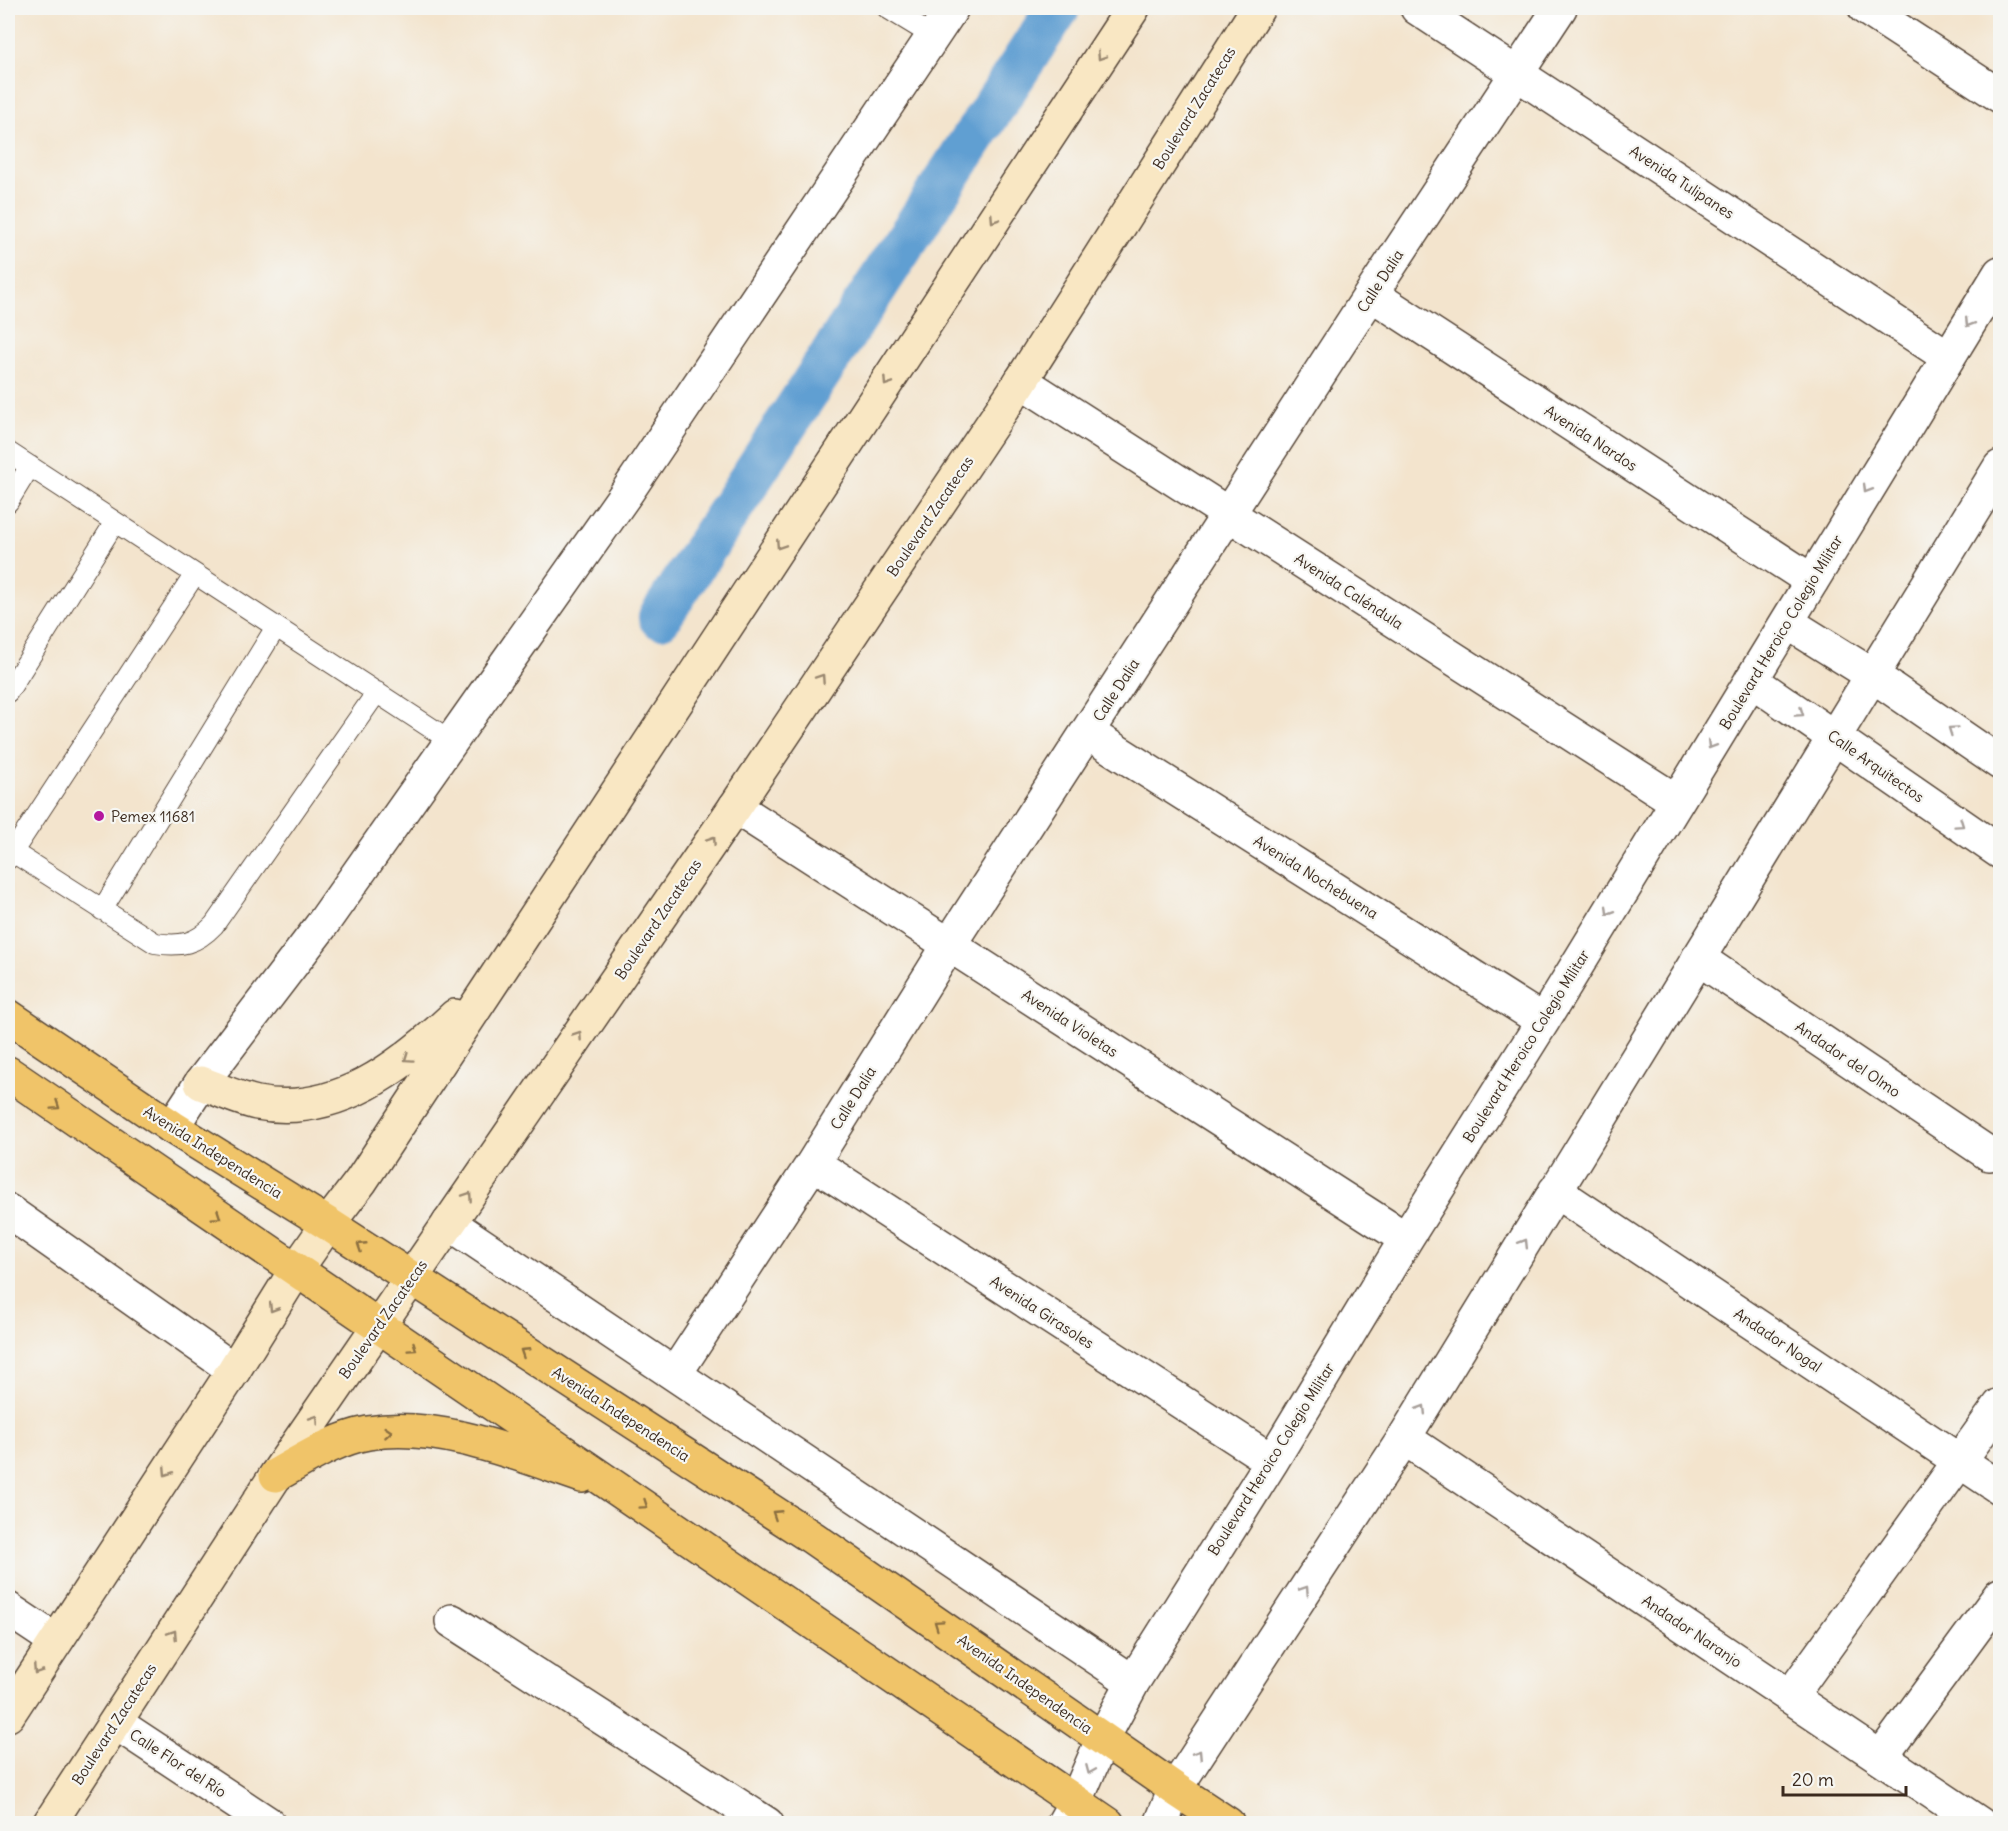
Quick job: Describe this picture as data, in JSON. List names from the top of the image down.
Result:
{
  "streets": {
    "main road": ["Boulevard Zacatecas", "Avenida Independencia"],
    "street": [
      "Avenida Tulipanes",
      "Calle Dalia",
      "Avenida Nardos",
      "Avenida Caléndula",
      "Boulevard Heroico Colegio Militar",
      "Calle Arquitectos",
      "Avenida Nochebuena",
      "Avenida Violetas",
      "Andador del Olmo",
      "Avenida Girasoles",
      "Andador Nogal",
      "Andador Naranjo",
      "Calle Flor del Río"
    ]
  },
  "crossings": [
    ["Boulevard Zacatecas", "Avenida Caléndula"],
    ["Boulevard Zacatecas", "Avenida Violetas"],
    ["Boulevard Zacatecas", "Avenida Independencia"],
    ["Boulevard Zacatecas", "Calle Flor del Río"],
    ["Avenida Tulipanes", "Calle Dalia"],
    ["Avenida Tulipanes", "Boulevard Heroico Colegio Militar"],
    ["Calle Dalia", "Avenida Nardos"],
    ["Calle Dalia", "Avenida Caléndula"],
    ["Calle Dalia", "Avenida Nochebuena"],
    ["Calle Dalia", "Avenida Violetas"],
    ["Calle Dalia", "Avenida Girasoles"],
    ["Avenida Nardos", "Boulevard Heroico Colegio Militar"],
    ["Avenida Caléndula", "Boulevard Heroico Colegio Militar"],
    ["Boulevard Heroico Colegio Militar", "Calle Arquitectos"],
    ["Boulevard Heroico Colegio Militar", "Avenida Nochebuena"],
    ["Boulevard Heroico Colegio Militar", "Avenida Violetas"],
    ["Boulevard Heroico Colegio Militar", "Avenida Independencia"],
    ["Boulevard Heroico Colegio Militar", "Avenida Girasoles"]
  ],
  "places": ["Pemex 11681"],
  "scale_bar": "20 m"
}
